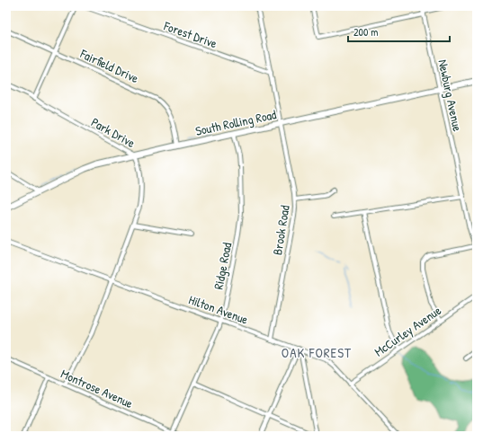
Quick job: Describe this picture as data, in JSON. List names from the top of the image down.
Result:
{
  "streets": {
    "main road": ["South Rolling Road"],
    "street": [
      "Forest Drive",
      "Fairfield Drive",
      "Newburg Avenue",
      "Park Drive",
      "Brook Road",
      "Ridge Road",
      "Hilton Avenue",
      "McCurley Avenue",
      "Montrose Avenue"
    ]
  },
  "crossings": [
    ["Forest Drive", "Brook Road"],
    ["Fairfield Drive", "South Rolling Road"],
    ["Newburg Avenue", "South Rolling Road"],
    ["South Rolling Road", "Park Drive"],
    ["South Rolling Road", "Brook Road"],
    ["South Rolling Road", "Ridge Road"],
    ["Park Drive", "Hilton Avenue"],
    ["Park Drive", "Montrose Avenue"],
    ["Brook Road", "Hilton Avenue"],
    ["Ridge Road", "Hilton Avenue"],
    ["Ridge Road", "Montrose Avenue"],
    ["Hilton Avenue", "McCurley Avenue"]
  ],
  "districts": ["OAK FOREST"],
  "scale_bar": "200 m"
}
